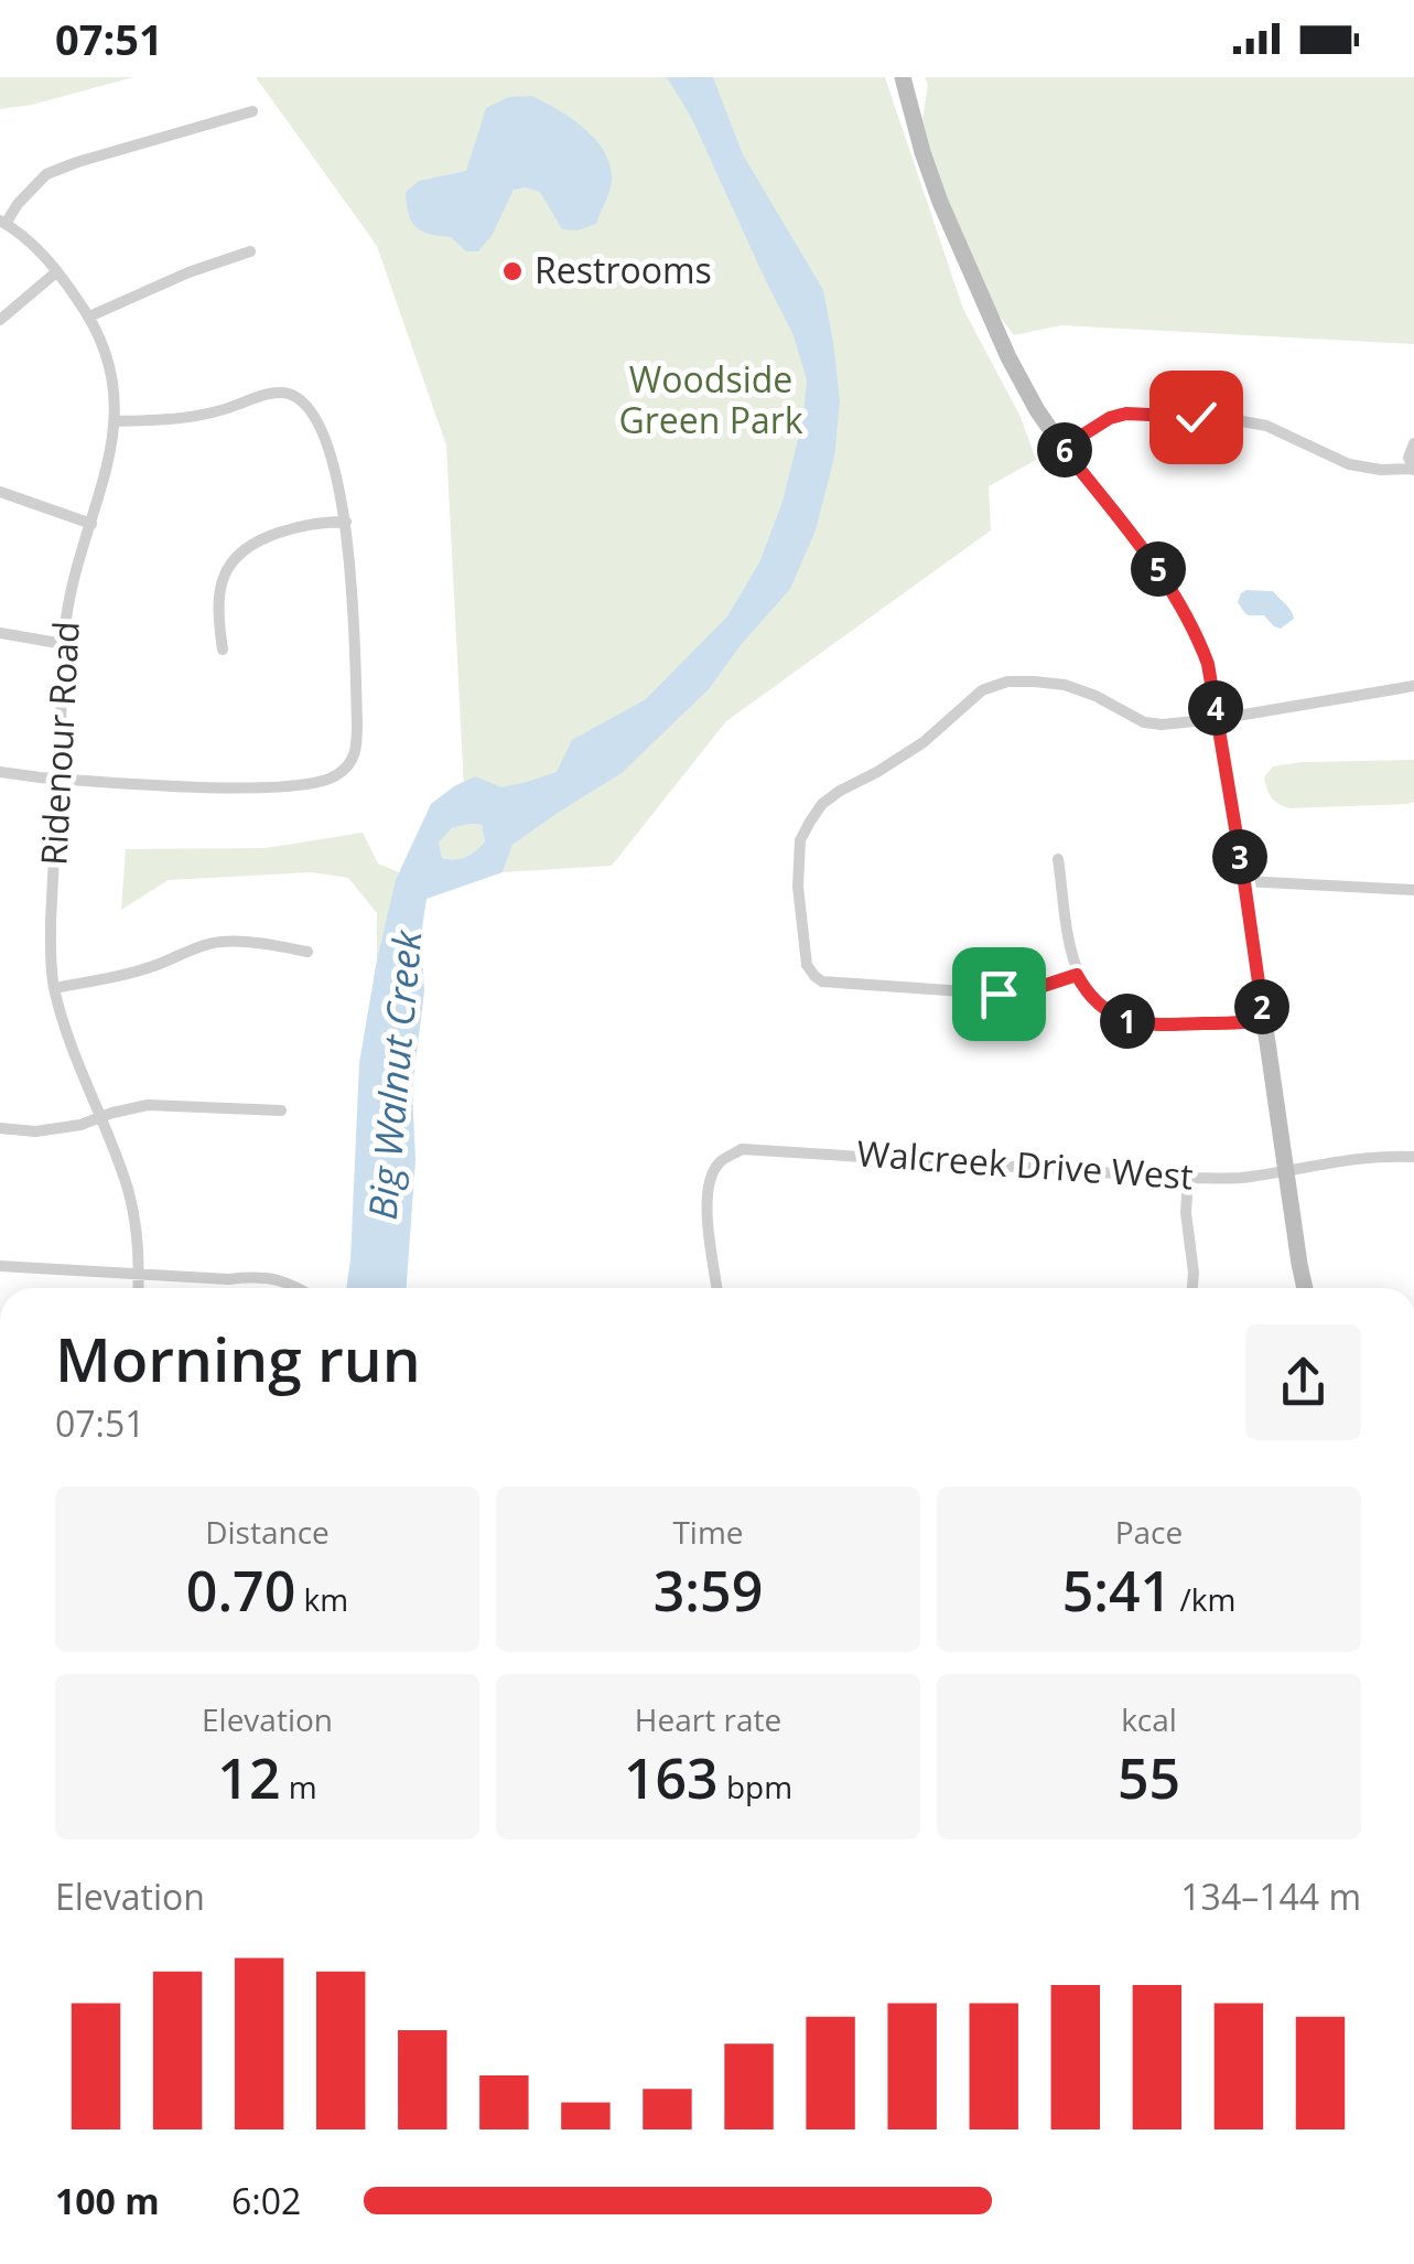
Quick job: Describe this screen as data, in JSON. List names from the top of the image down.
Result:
{
  "streets": {
    "street": ["Ridenour Road", "Walcreek Drive West"]
  },
  "water": ["Big Walnut Creek"],
  "parks": ["Woodside Green Park"],
  "places": ["Restrooms"],
  "page": {
    "status": "07:51",
    "pins": [
      "6",
      "5",
      "4",
      "3",
      "2",
      "1"
    ],
    "heading": ["Morning run", "07:51"],
    "stats": [
      ["Distance", "0.70 km"],
      ["Time", "3:59"],
      ["Pace", "5:41 /km"],
      ["Elevation", "12 m"],
      ["Heart rate", "163 bpm"],
      ["kcal", "55"]
    ],
    "chart": ["Elevation", "134–144 m"],
    "list": [
      {
        "name": "100 m",
        "note": "6:02"
      }
    ]
  }
}
